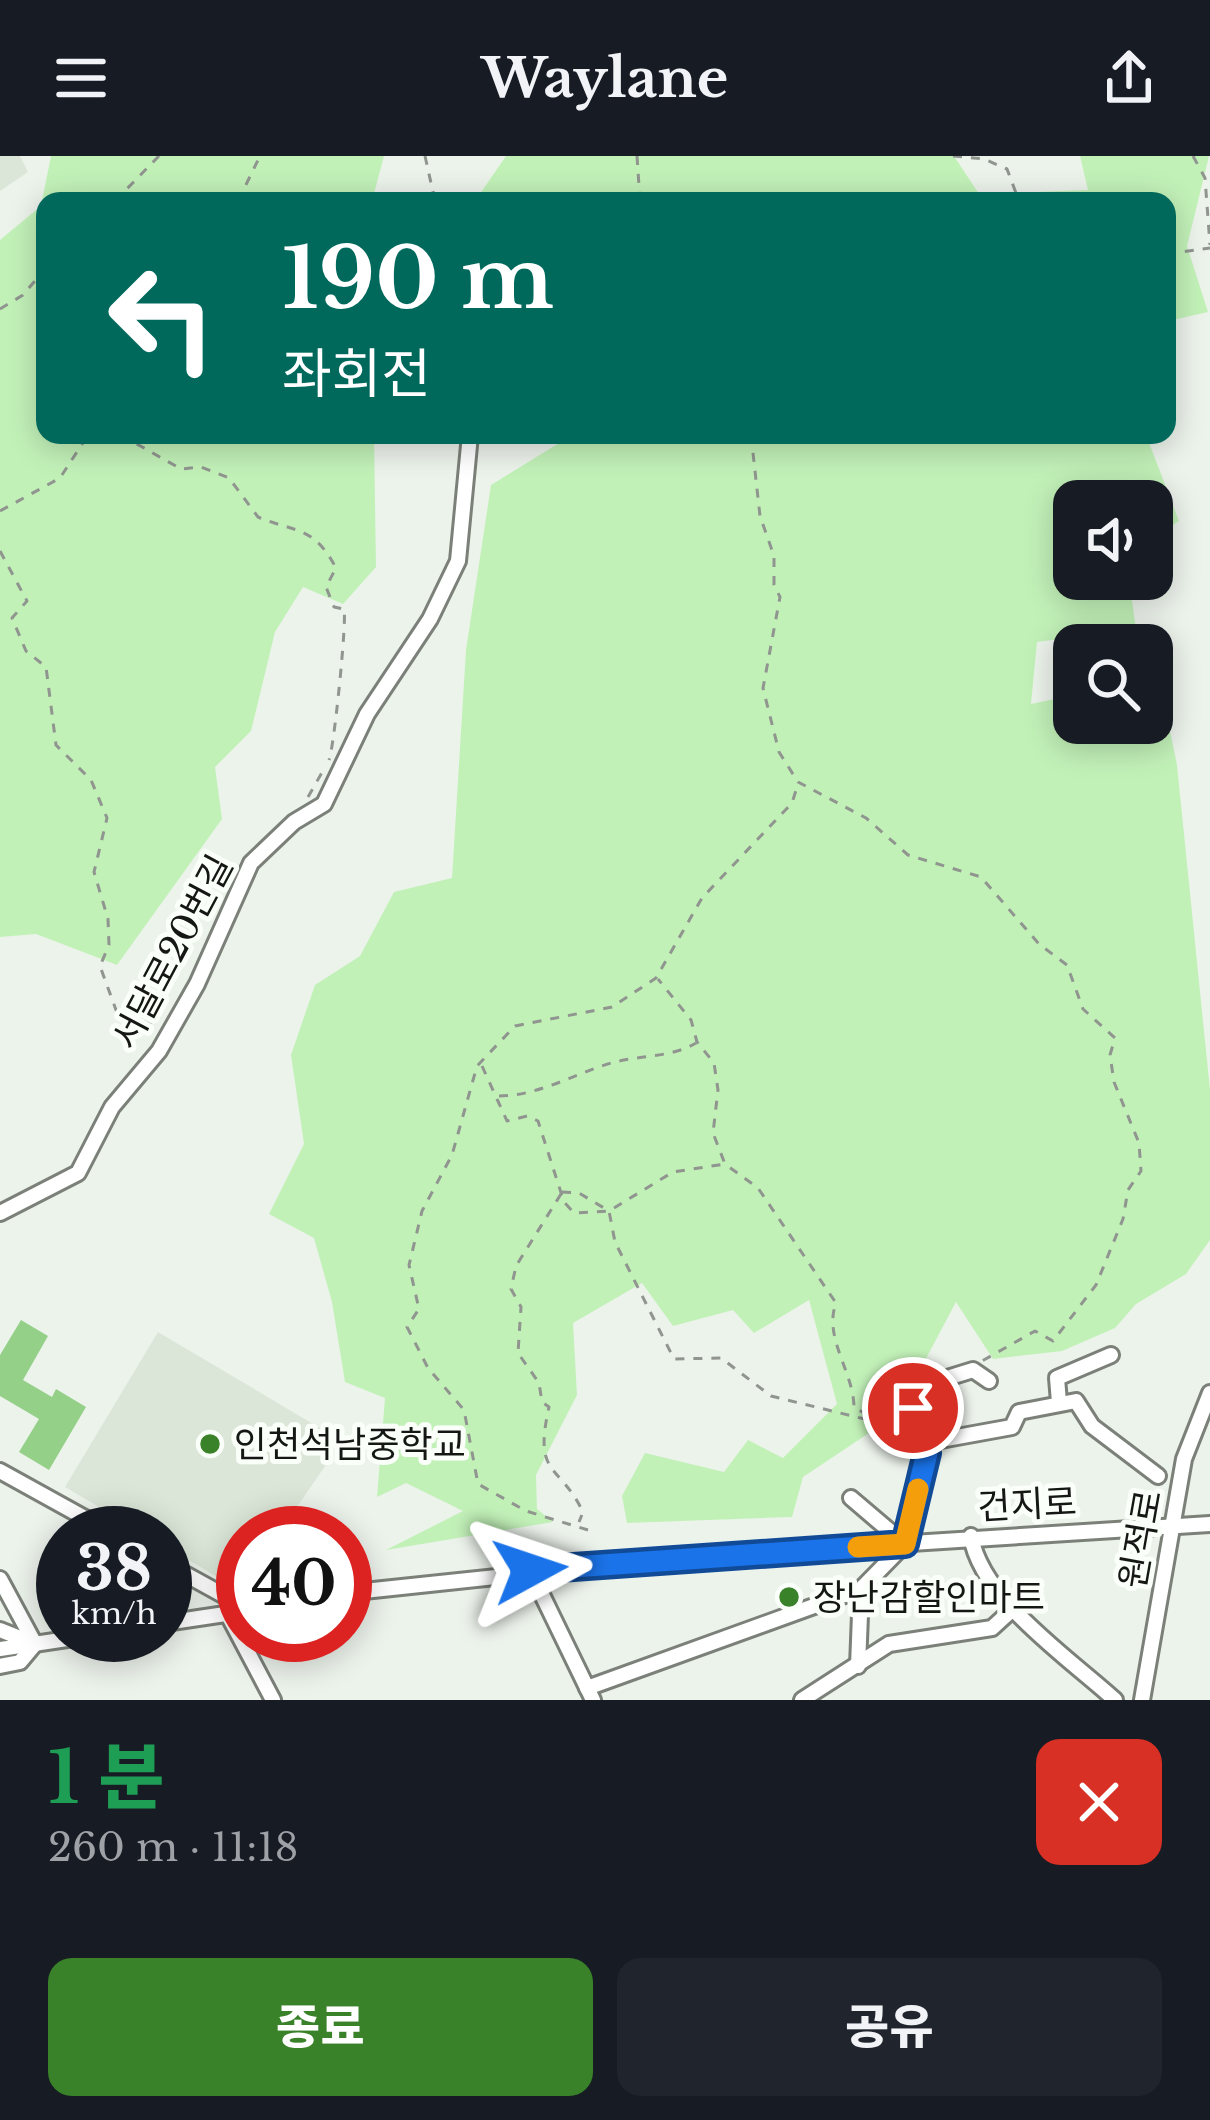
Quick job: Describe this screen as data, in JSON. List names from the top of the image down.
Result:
{
  "streets": {
    "street": ["서달로20번길", "건지로", "원적로"]
  },
  "crossings": [
    ["건지로", "원적로"]
  ],
  "places": ["인천석남중학교", "장난감할인마트"],
  "page": {
    "header": "Waylane",
    "turn": ["190 m", "좌회전"],
    "speed": "38 km/h",
    "limit": "40",
    "heading": ["1 분", "260 m · 11:18"],
    "buttons": ["종료", "공유"]
  }
}
